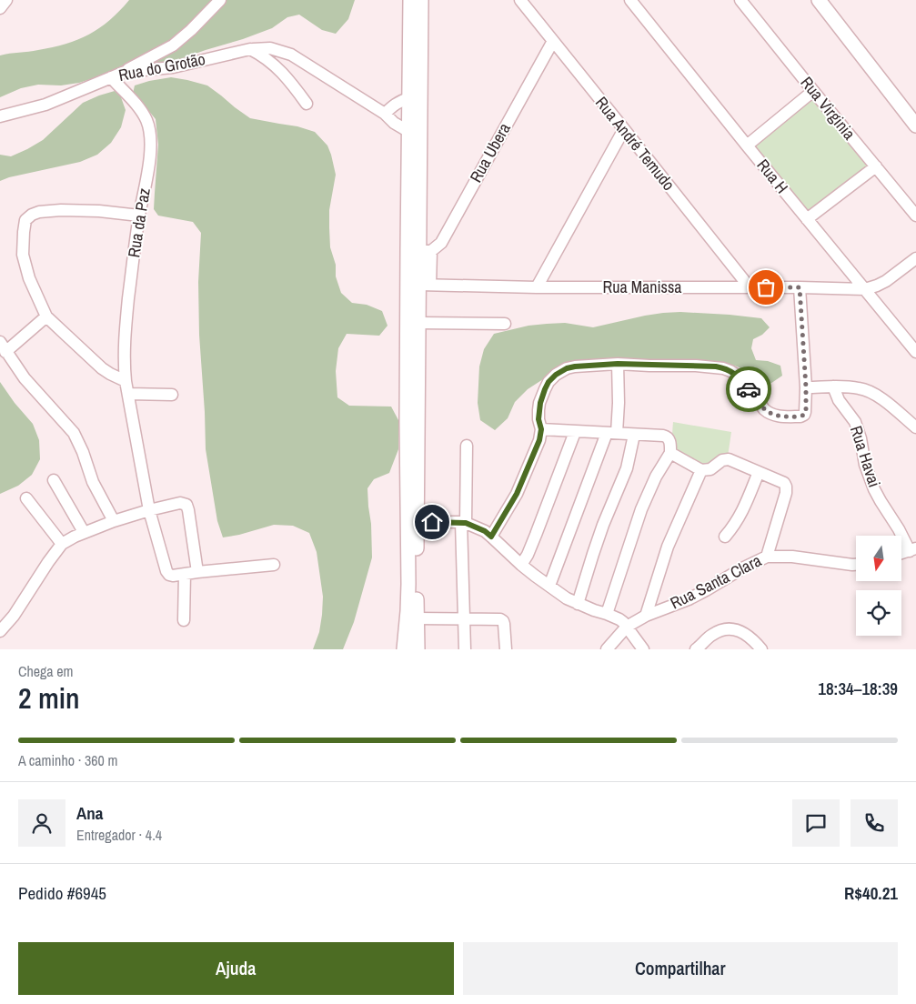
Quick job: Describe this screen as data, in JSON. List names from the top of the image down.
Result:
{
  "streets": {
    "street": [
      "Rua do Grotão",
      "Rua Virginia",
      "Rua André Temudo",
      "Rua Ubera",
      "Rua H",
      "Rua da Paz",
      "Rua Manissa",
      "Rua Havai",
      "Rua Santa Clara"
    ]
  },
  "crossings": [
    ["Rua do Grotão", "Rua da Paz"],
    ["Rua André Temudo", "Rua Ubera"],
    ["Rua André Temudo", "Rua Manissa"],
    ["Rua H", "Rua Manissa"]
  ],
  "north": "bottom",
  "page": {
    "heading": ["2 min", "Chega em", "18:34–18:39"],
    "panel": [
      "Ana",
      "Entregador · 4.4",
      "Pedido #6945",
      "R$40.21"
    ],
    "bar": "A caminho · 360 m",
    "buttons": ["Ajuda", "Compartilhar"]
  }
}
